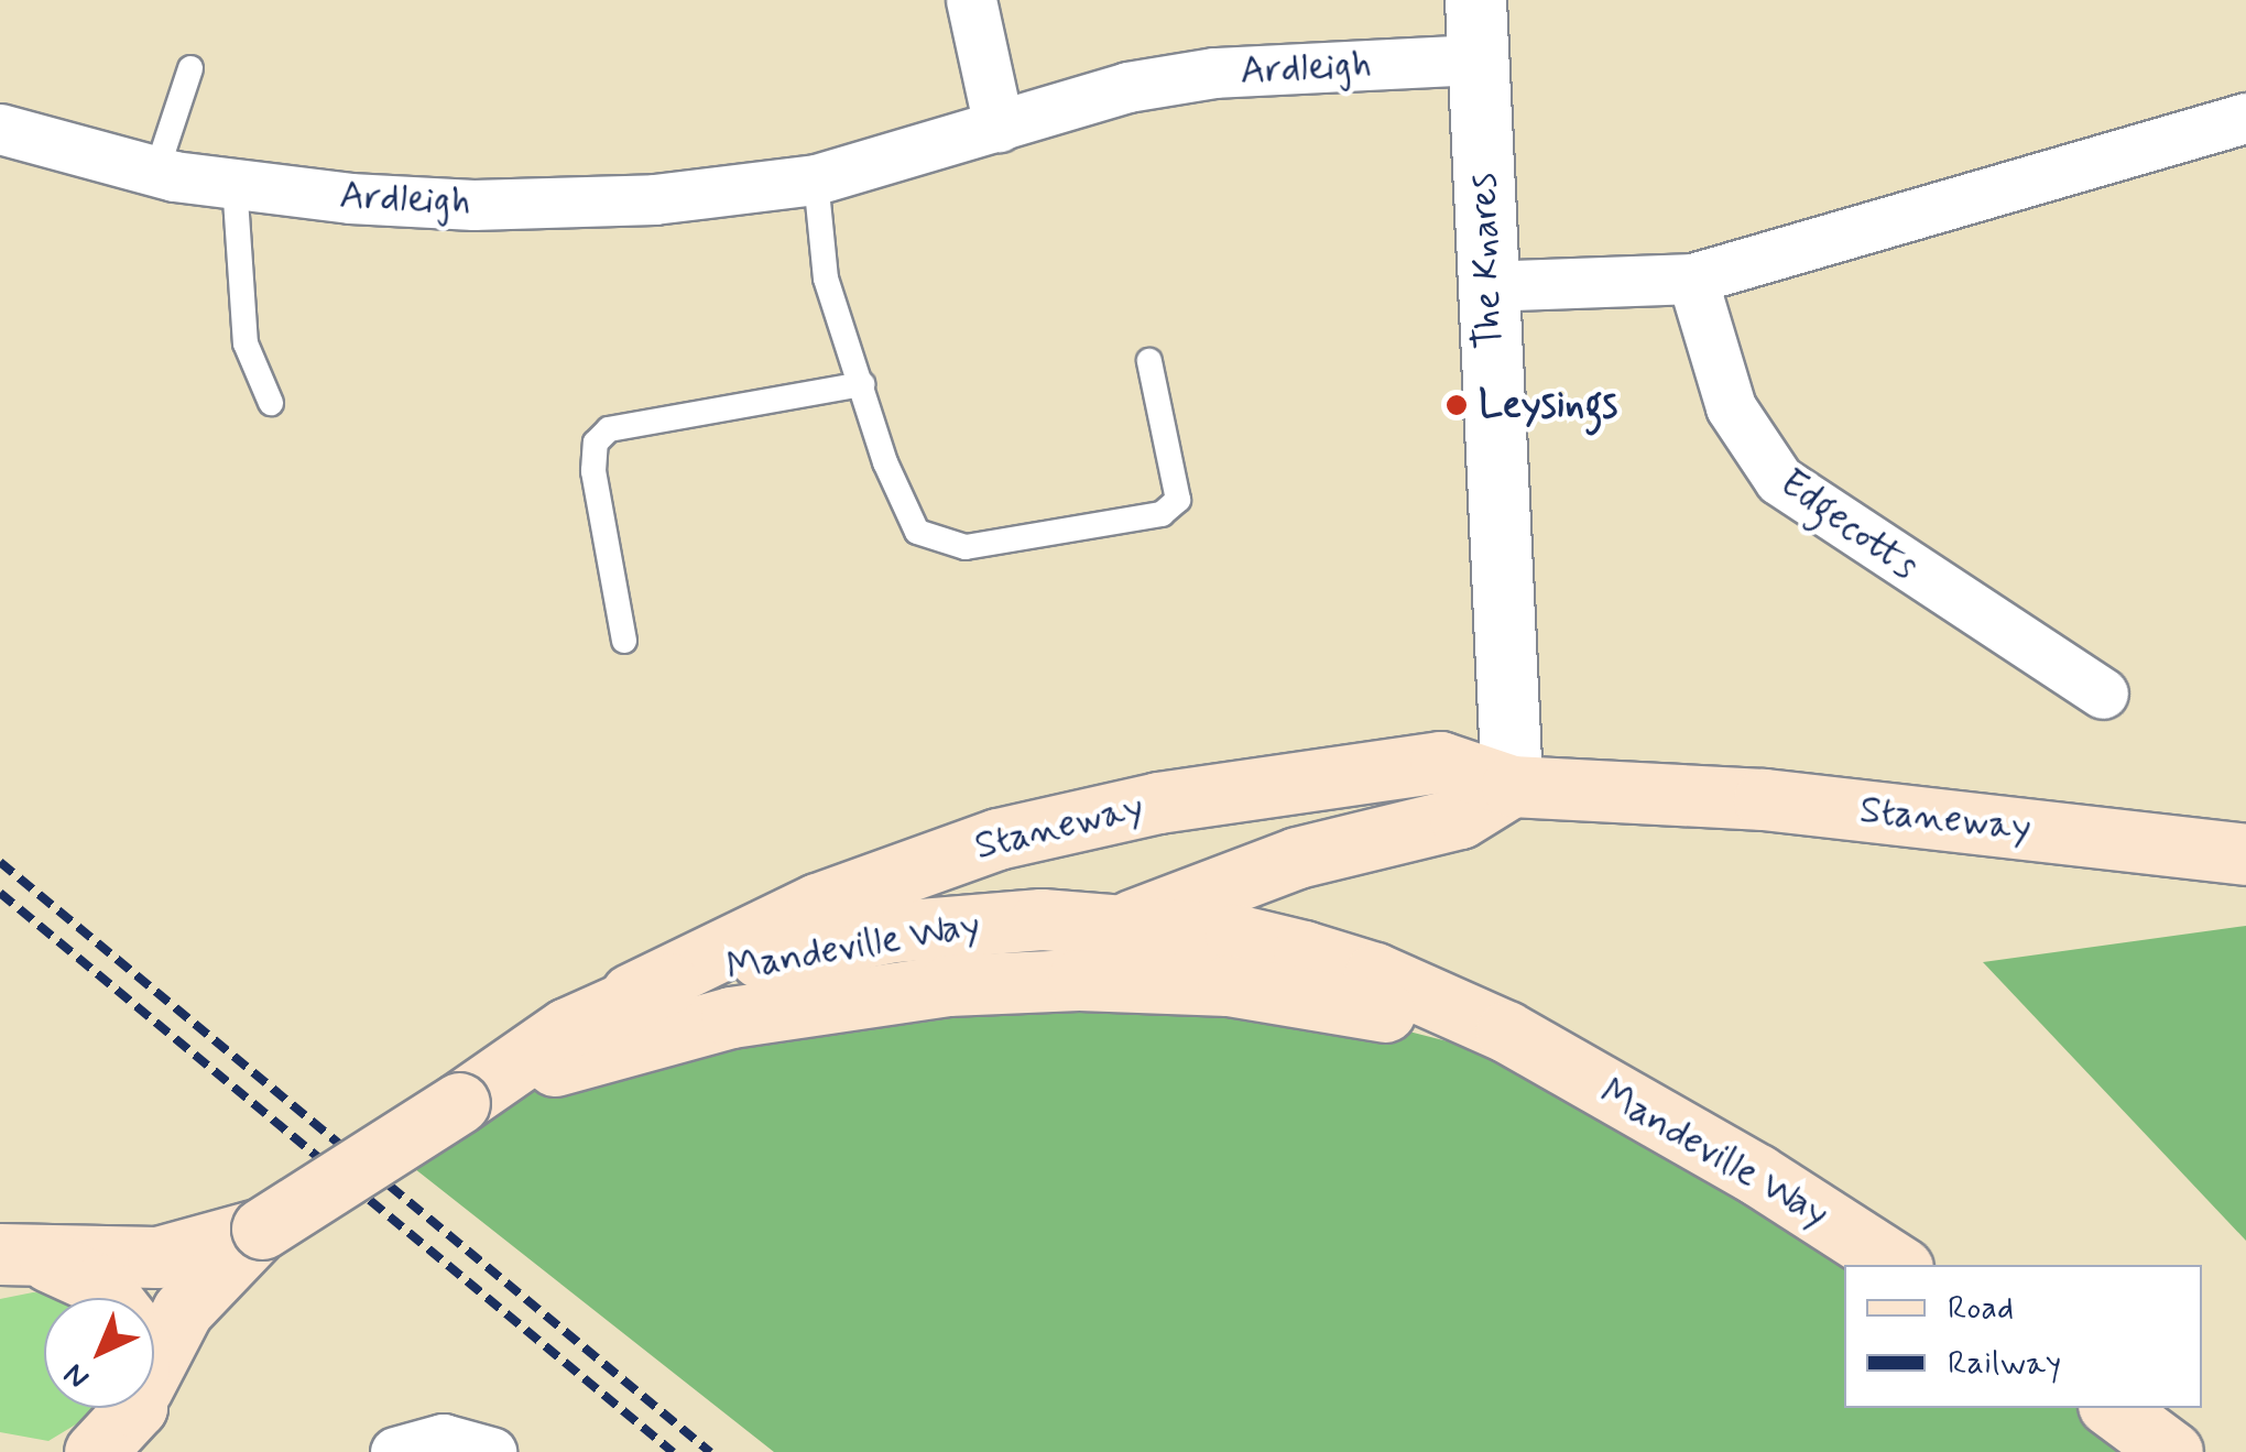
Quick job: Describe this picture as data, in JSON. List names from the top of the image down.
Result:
{
  "streets": {
    "main road": ["Staneway", "Mandeville Way"],
    "street": ["Ardleigh", "The Knares", "Edgecotts"]
  },
  "crossings": [
    ["Ardleigh", "The Knares"],
    ["The Knares", "Staneway"],
    ["Staneway", "Mandeville Way"]
  ],
  "places": ["Leysings"],
  "legend": ["Road", "Railway"],
  "north": "bottom left"
}
